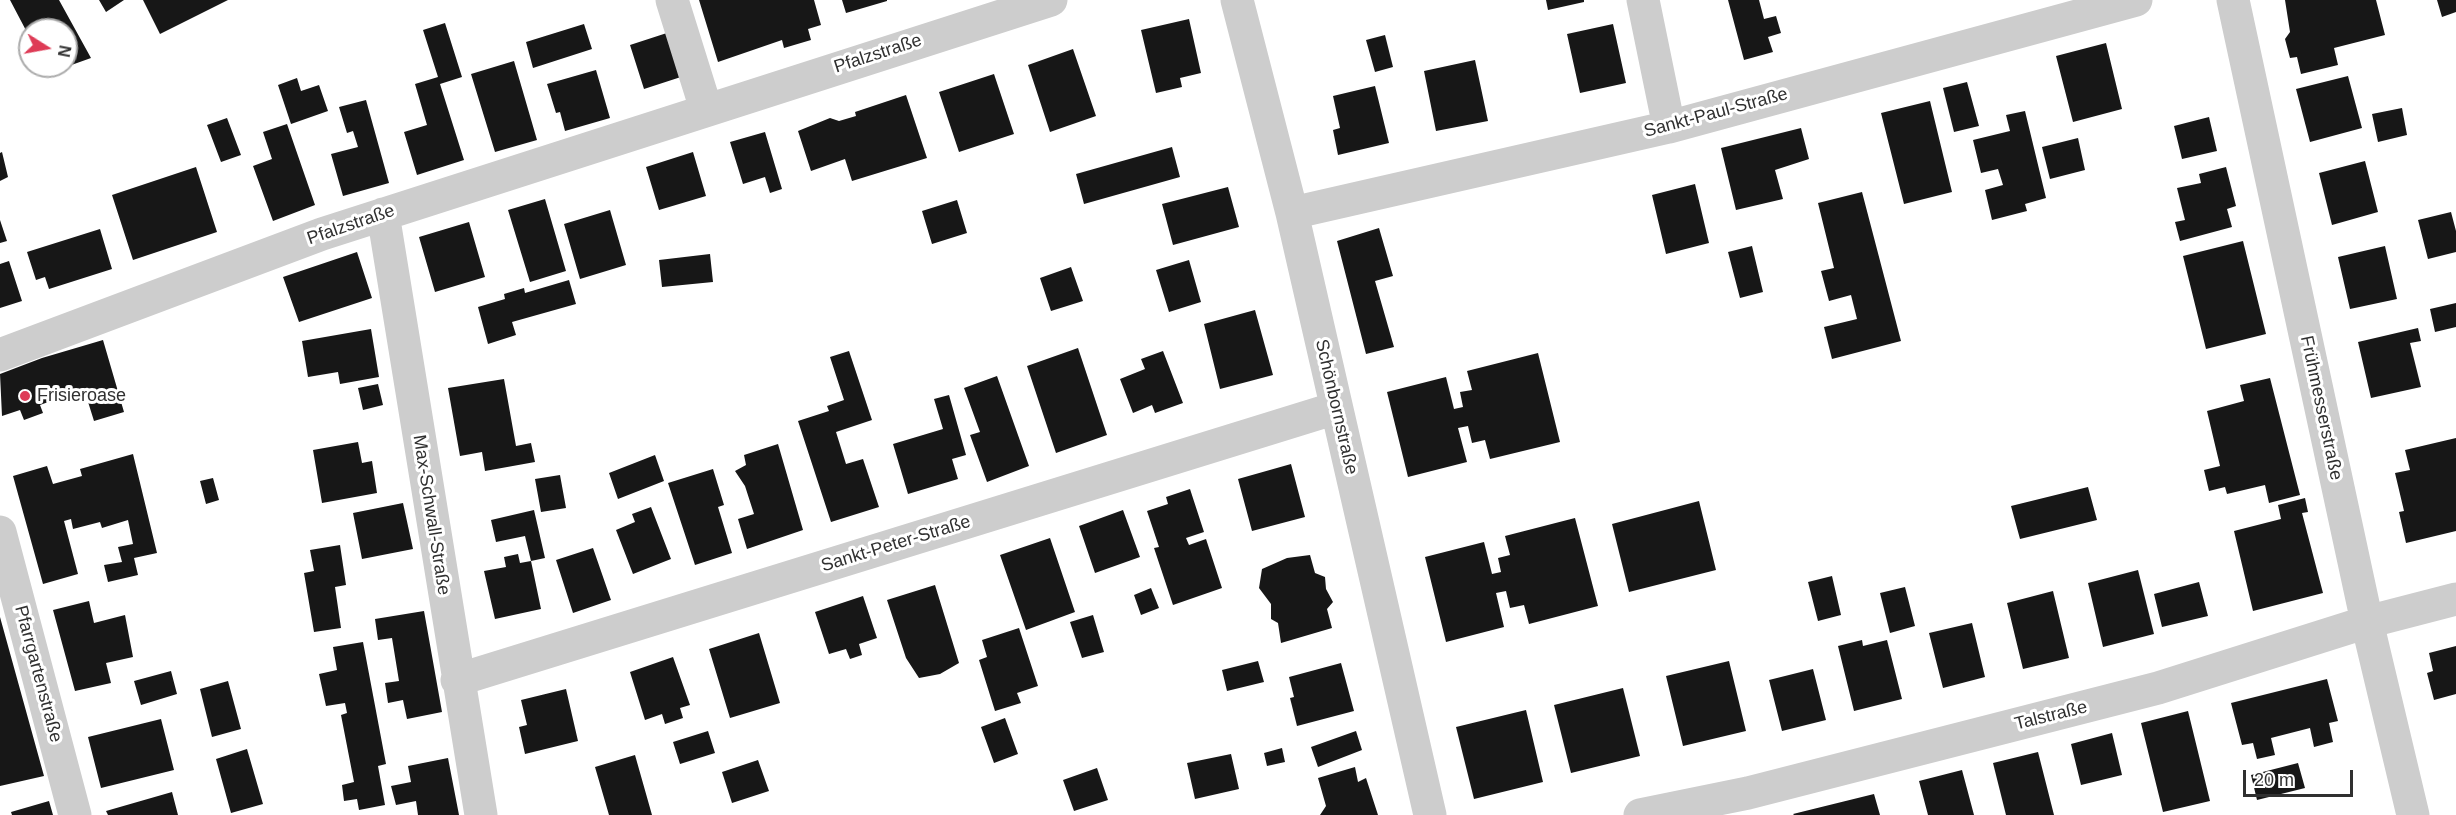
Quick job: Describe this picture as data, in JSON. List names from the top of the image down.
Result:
{
  "streets": {
    "street": [
      "Pfalzstraße",
      "Sankt-Paul-Straße",
      "Schönbornstraße",
      "Frühmesserstraße",
      "Max-Schwall-Straße",
      "Sankt-Peter-Straße",
      "Pfarrgartenstraße",
      "Talstraße"
    ]
  },
  "crossings": [
    ["Pfalzstraße", "Max-Schwall-Straße"],
    ["Sankt-Paul-Straße", "Schönbornstraße"],
    ["Schönbornstraße", "Sankt-Peter-Straße"],
    ["Frühmesserstraße", "Talstraße"],
    ["Max-Schwall-Straße", "Sankt-Peter-Straße"]
  ],
  "places": ["Frisieroase"],
  "scale_bar": "20 m",
  "north": "right"
}
